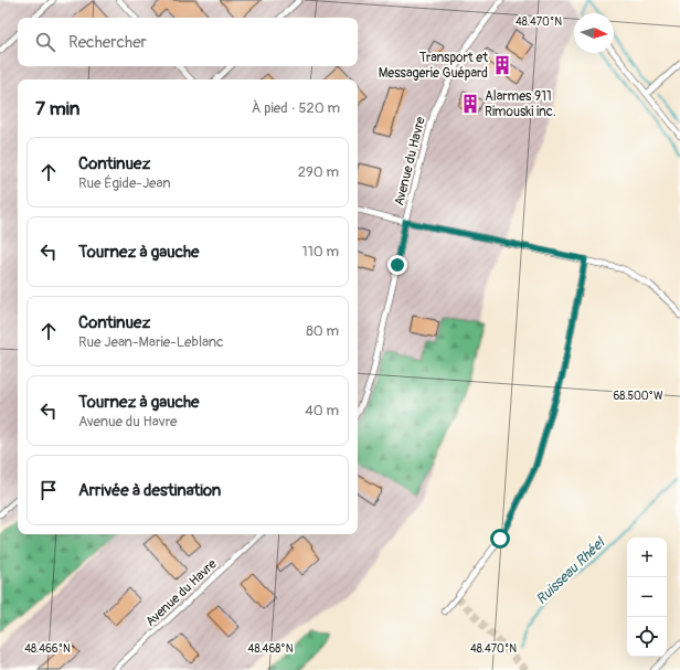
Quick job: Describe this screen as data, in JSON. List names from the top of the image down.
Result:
{
  "streets": {
    "street": ["Avenue du Havre"]
  },
  "water": ["Ruisseau Rhéel"],
  "places": {
    "building": ["Transport et Messagerie Guépard", "Alarmes 911 Rimouski inc."]
  },
  "north": "right",
  "page": {
    "search": "Rechercher",
    "heading": ["7 min", "À pied · 520 m"],
    "list": [
      ["Continuez", "Rue Égide-Jean", "290 m"],
      ["Tournez à gauche", "110 m"],
      ["Continuez", "Rue Jean-Marie-Leblanc", "80 m"],
      ["Tournez à gauche", "Avenue du Havre", "40 m"],
      "Arrivée à destination"
    ],
    "map_buttons": ["+", "−"]
  },
  "coordinates": [
    "48.470°N",
    "68.500°W",
    "48.466°N",
    "48.468°N"
  ]
}
